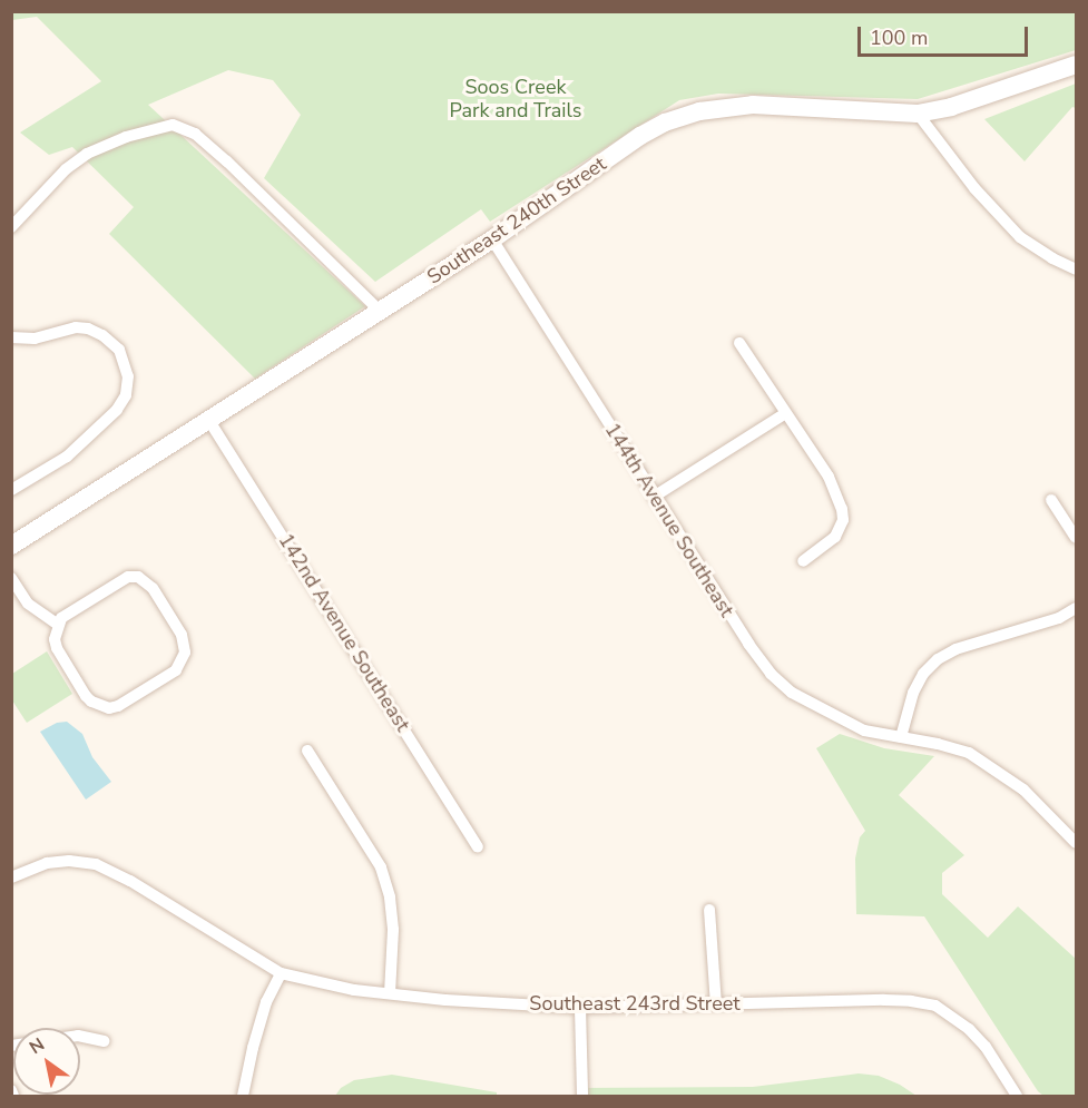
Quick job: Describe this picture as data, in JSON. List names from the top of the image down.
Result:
{
  "streets": {
    "main road": ["Southeast 240th Street"],
    "street": ["144th Avenue Southeast", "142nd Avenue Southeast", "Southeast 243rd Street"]
  },
  "crossings": [
    ["Southeast 240th Street", "144th Avenue Southeast"],
    ["Southeast 240th Street", "142nd Avenue Southeast"]
  ],
  "parks": ["Soos Creek Park and Trails"],
  "scale_bar": "100 m",
  "north": "top left"
}
